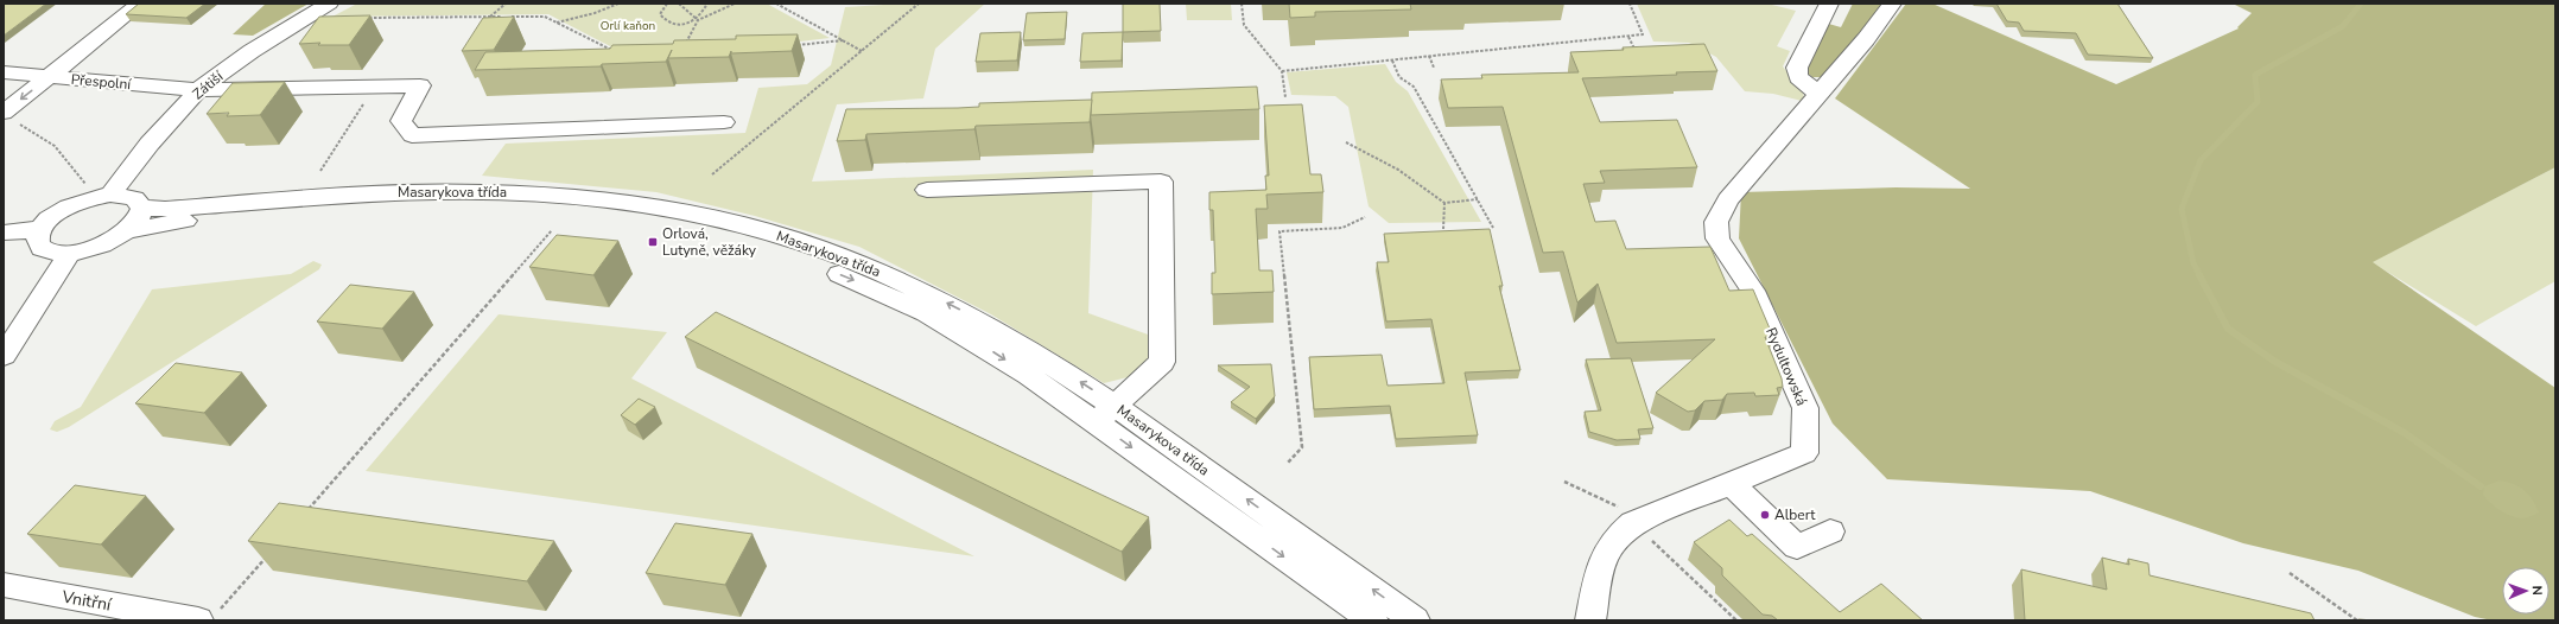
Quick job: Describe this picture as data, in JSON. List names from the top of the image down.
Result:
{
  "streets": {
    "street": [
      "Přespolní",
      "Zátiší",
      "Masarykova třída",
      "Rydultowská",
      "Vnitřní"
    ]
  },
  "crossings": [
    ["Přespolní", "Zátiší"]
  ],
  "parks": ["Orlí kaňon"],
  "places": {
    "transit": ["Orlová, Lutyně, věžáky"],
    "other": ["Albert"]
  },
  "north": "right"
}
